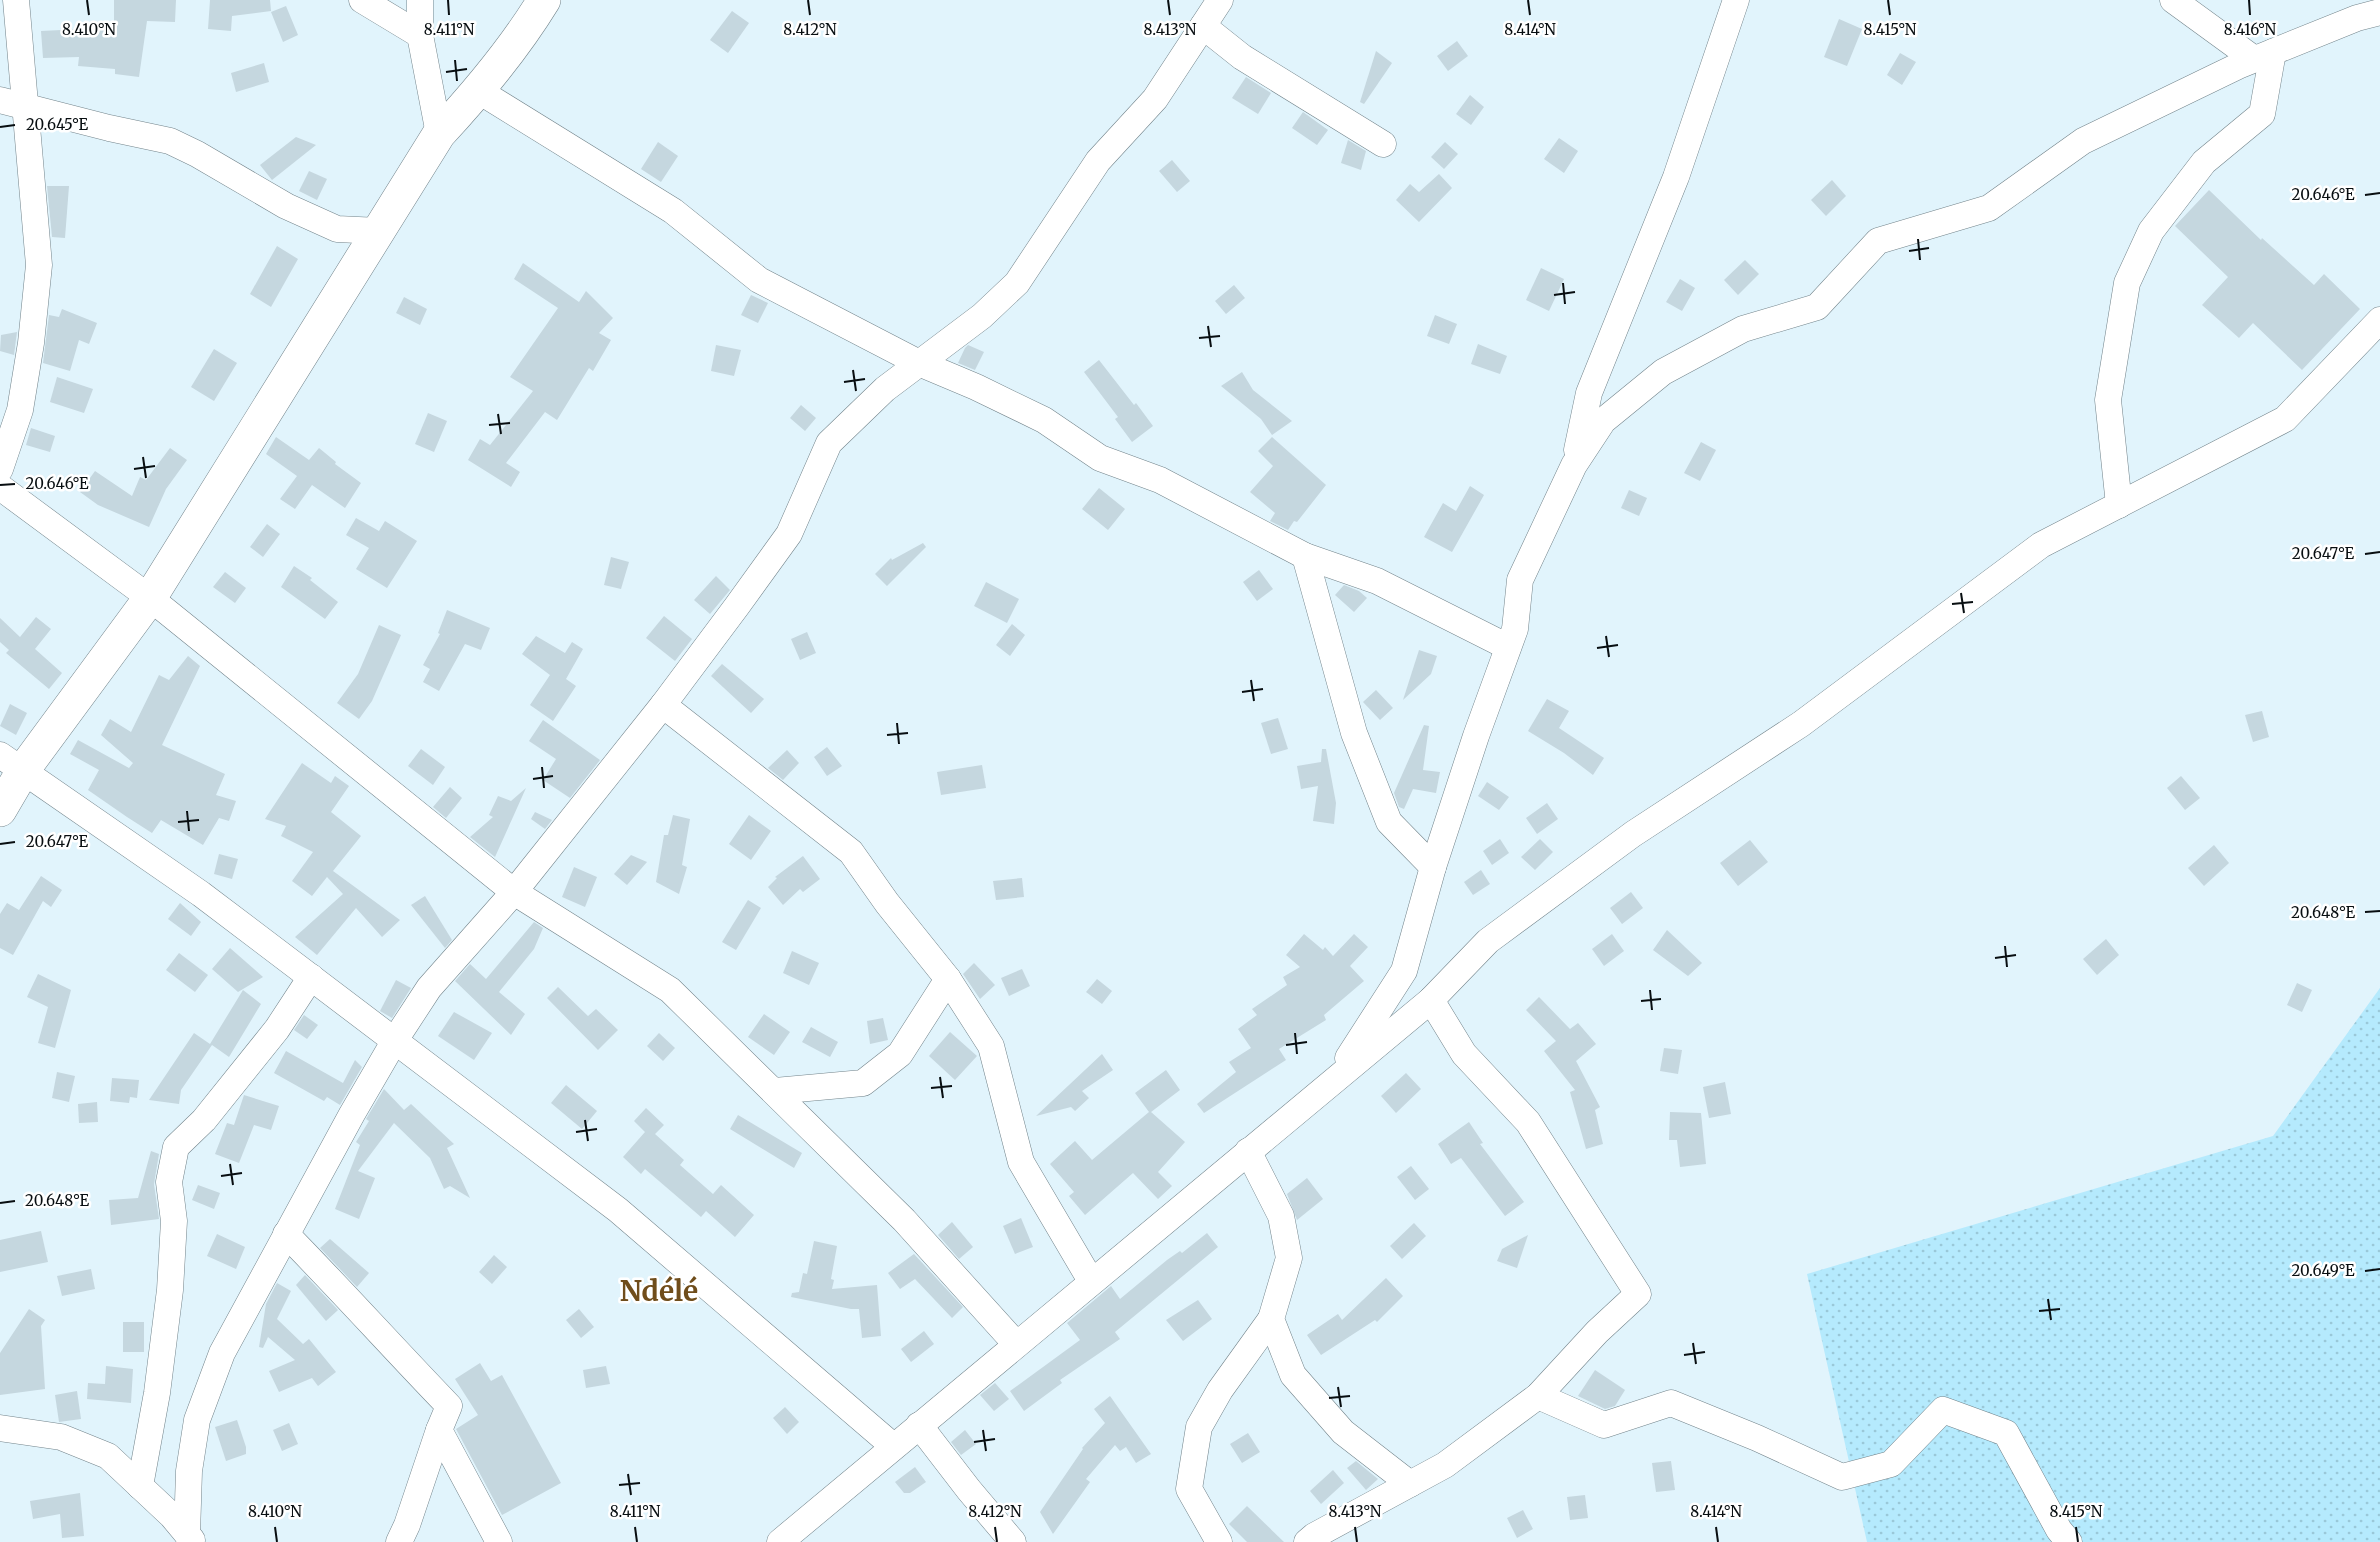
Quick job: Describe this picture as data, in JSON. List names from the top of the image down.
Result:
{
  "districts": ["Ndélé"],
  "coordinates": [
    "8.410°N",
    "8.411°N",
    "8.412°N",
    "8.413°N",
    "8.414°N",
    "8.415°N",
    "8.416°N",
    "20.645°E",
    "20.646°E",
    "20.647°E",
    "20.648°E",
    "20.649°E"
  ]
}
